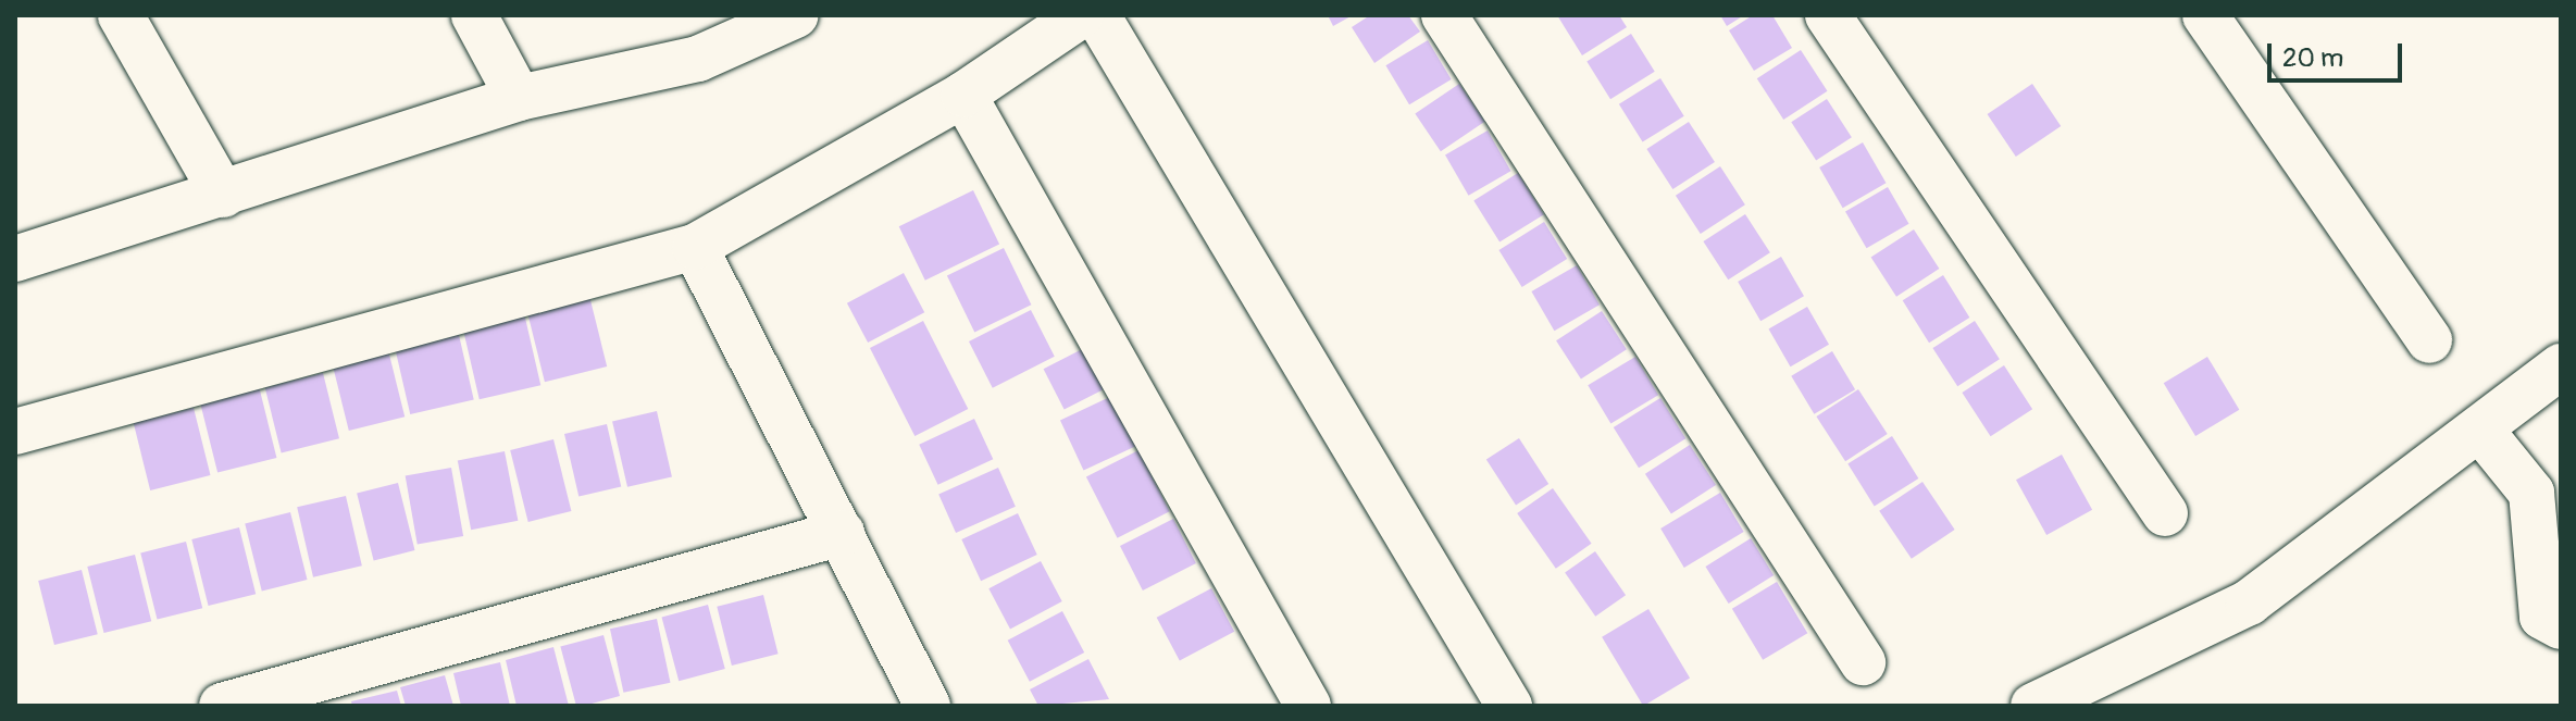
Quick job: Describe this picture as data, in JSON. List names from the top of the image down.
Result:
{
  "scale_bar": "20 m"
}
